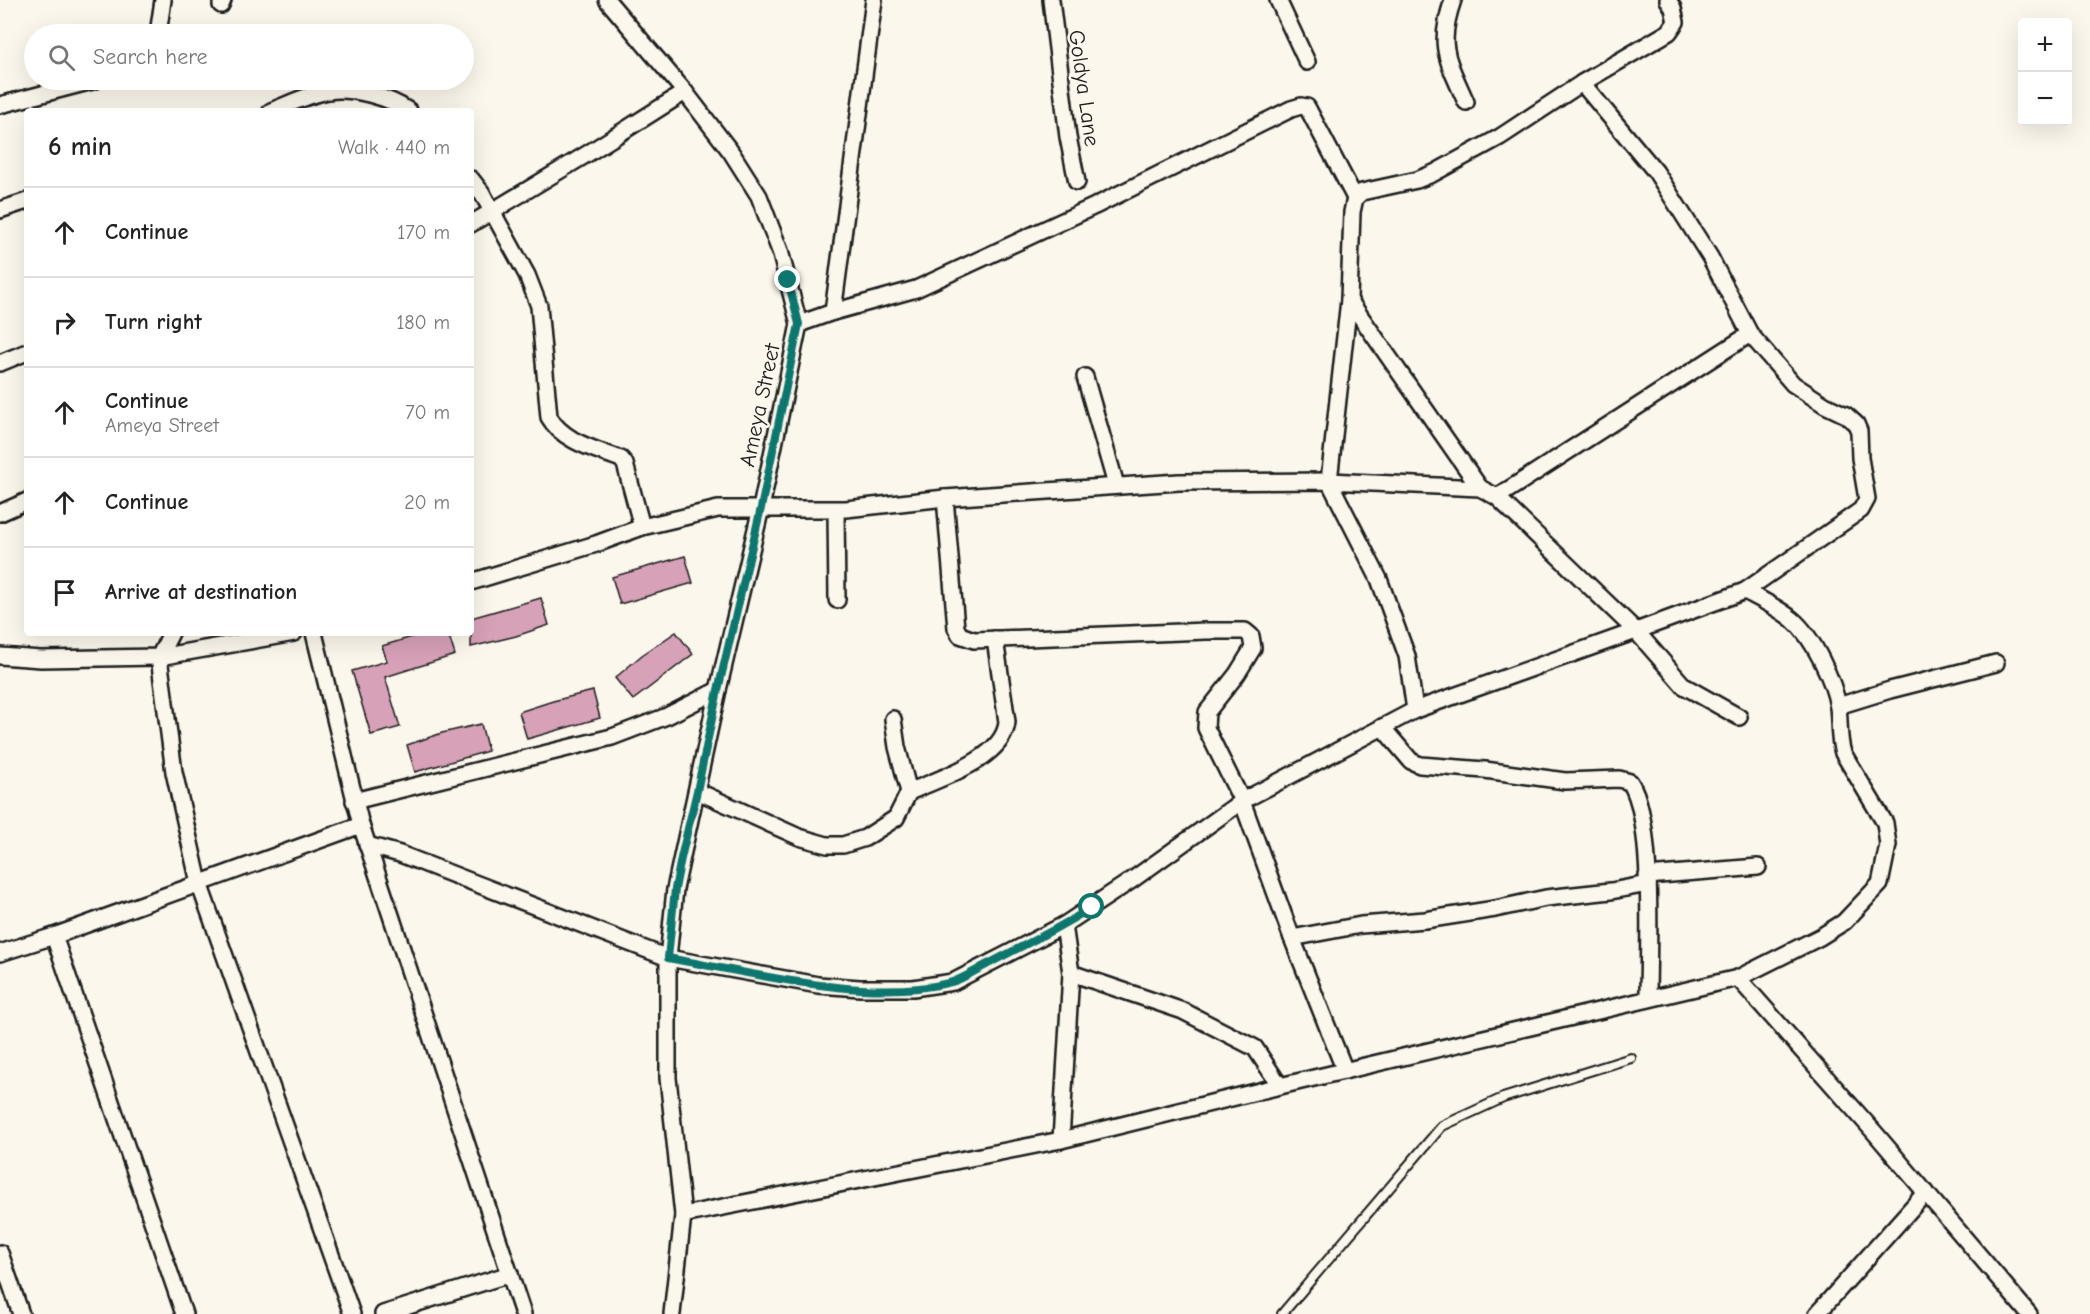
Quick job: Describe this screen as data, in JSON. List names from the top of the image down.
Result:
{
  "streets": {
    "street": ["Goldya Lane", "Ameya Street"]
  },
  "page": {
    "map_buttons": ["+", "−"],
    "search": "Search here",
    "heading": ["6 min", "Walk · 440 m"],
    "list": [
      ["Continue", "170 m"],
      ["Turn right", "180 m"],
      ["Continue", "Ameya Street", "70 m"],
      ["Continue", "20 m"],
      "Arrive at destination"
    ]
  }
}
